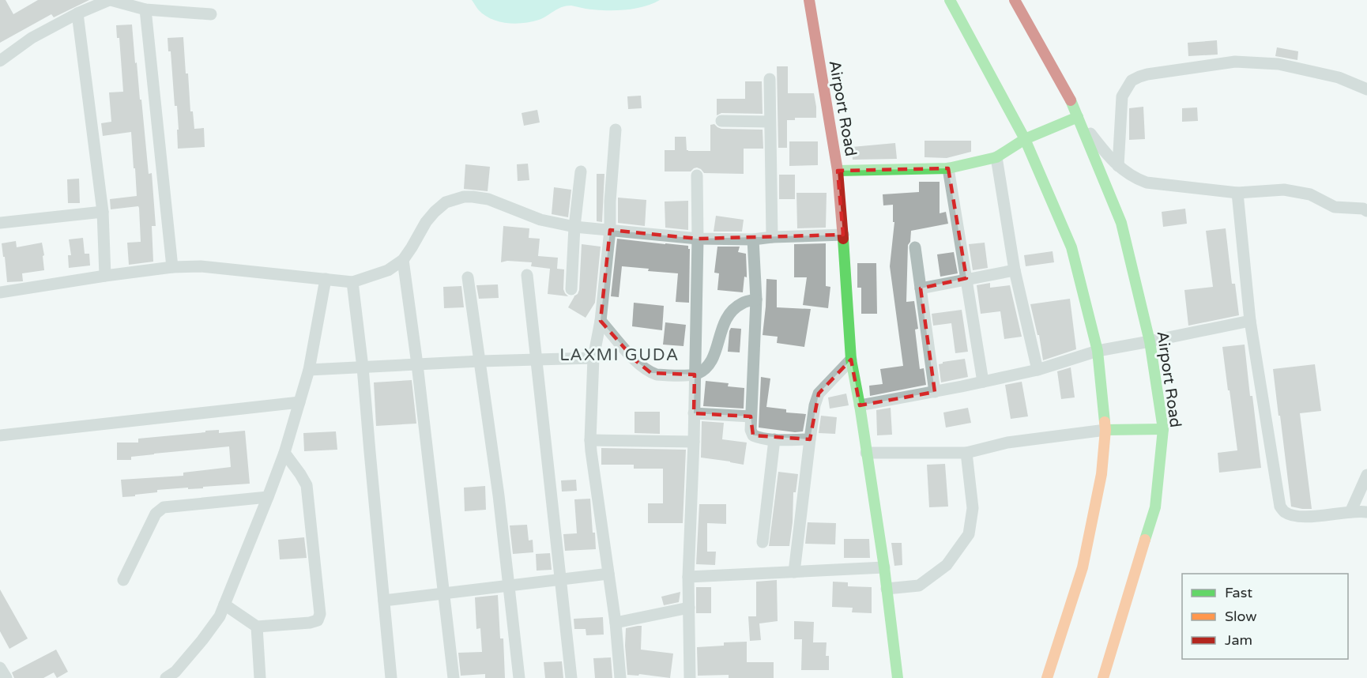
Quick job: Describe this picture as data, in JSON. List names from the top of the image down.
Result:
{
  "streets": {
    "main road": ["Airport Road"]
  },
  "districts": ["LAXMI GUDA"],
  "legend": ["Fast", "Slow", "Jam"]
}
